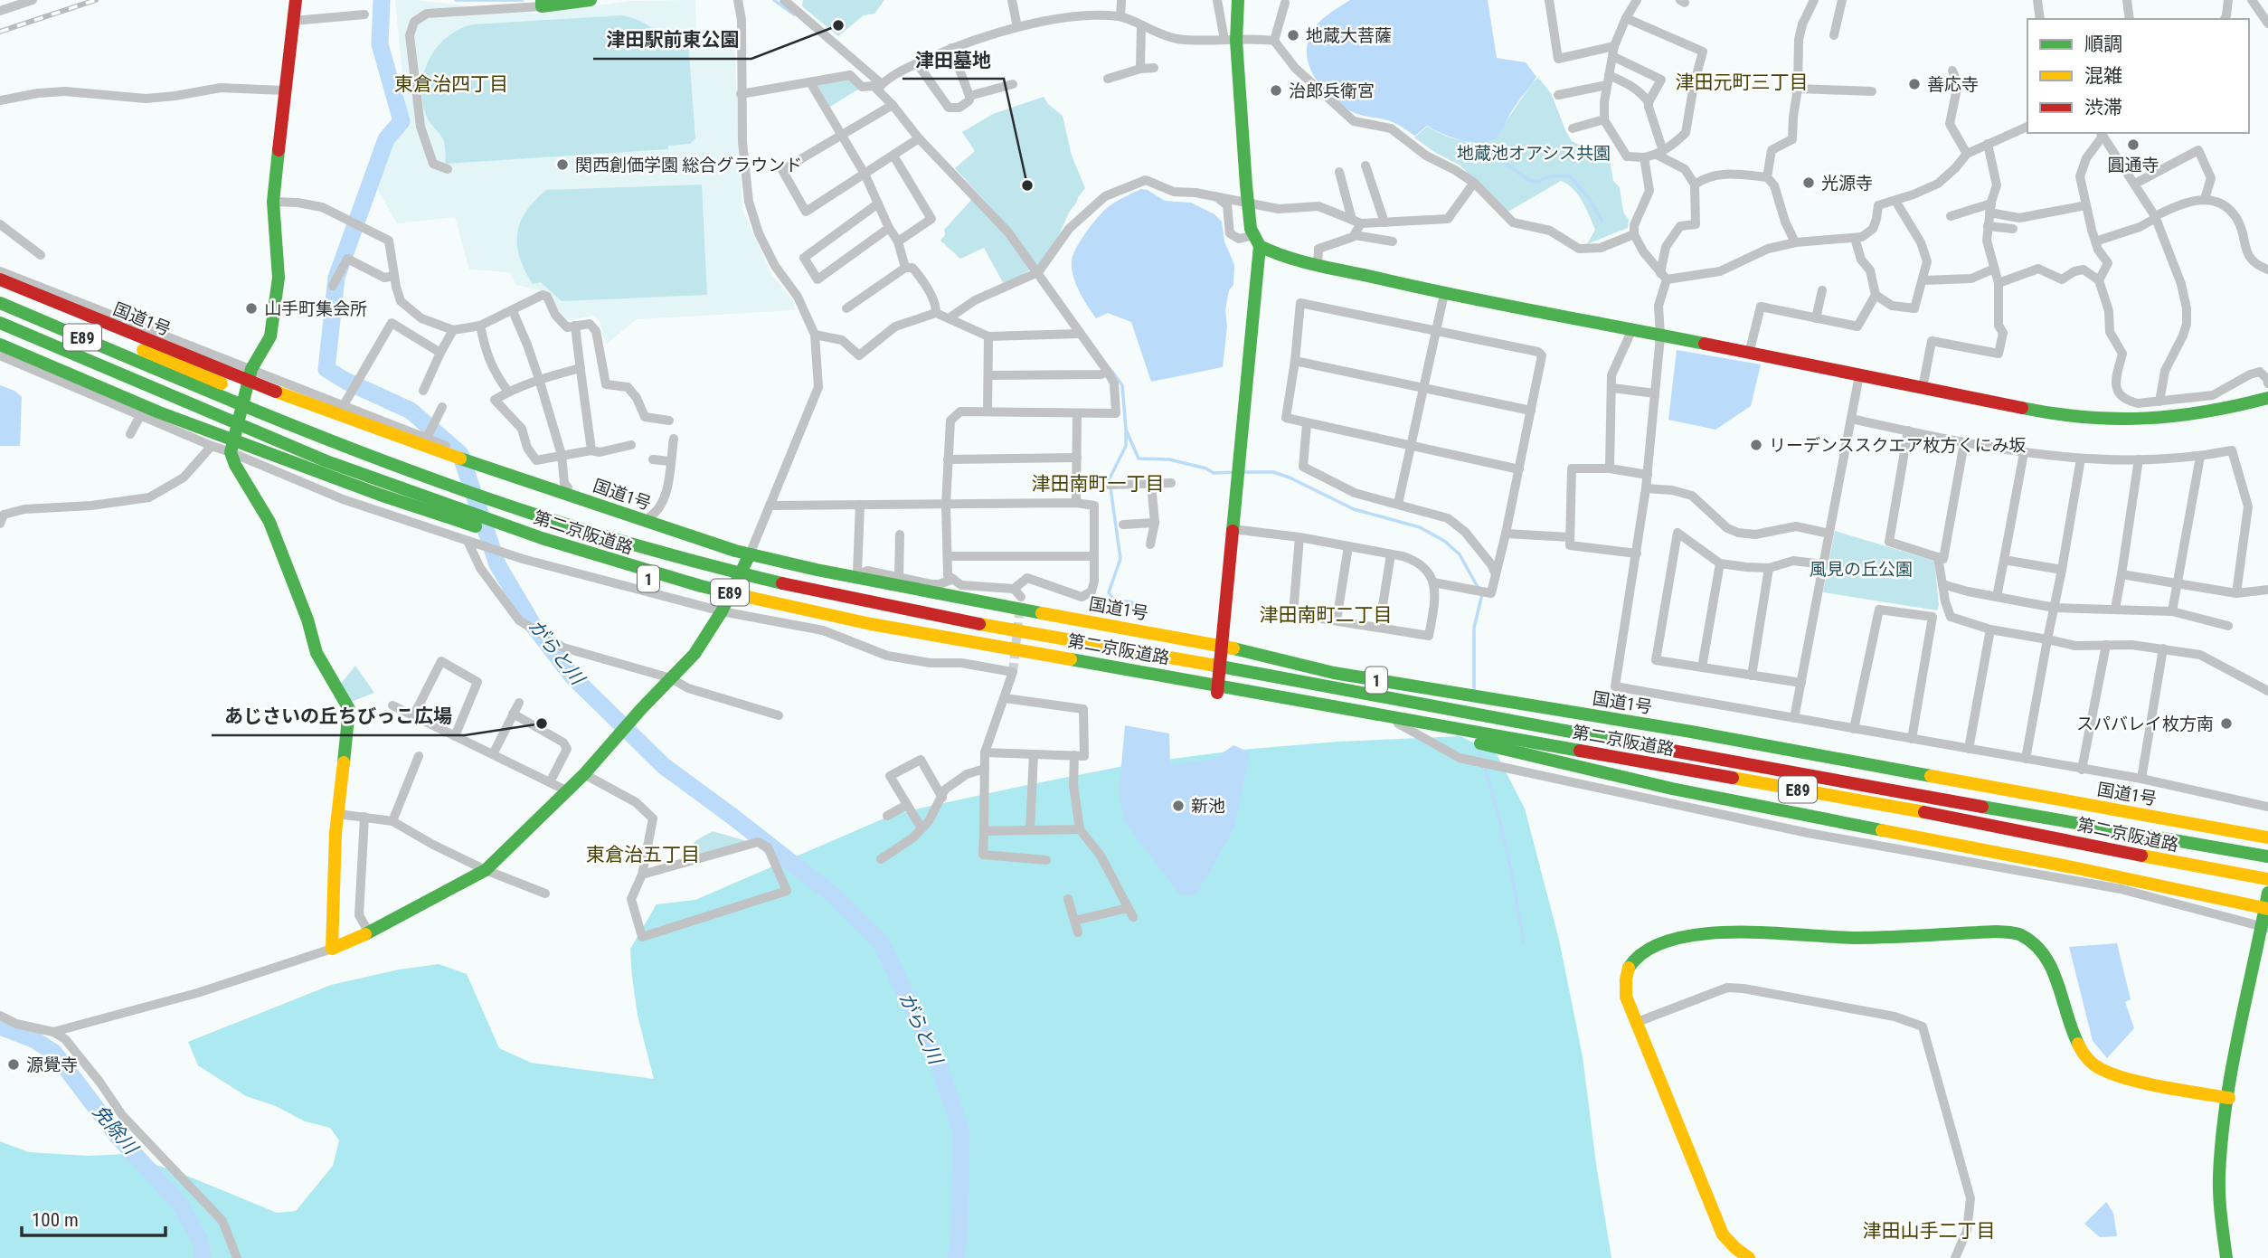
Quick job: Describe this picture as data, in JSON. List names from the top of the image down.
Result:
{
  "streets": {
    "main road": [
      "国道1号",
      "E89",
      "第二京阪道路",
      "1"
    ]
  },
  "crossings": [
    ["第二京阪道路", "1"]
  ],
  "districts": [
    "津田元町三丁目",
    "東倉治四丁目",
    "津田南町一丁目",
    "津田南町二丁目",
    "東倉治五丁目",
    "津田山手二丁目"
  ],
  "water": ["がらと川", "免除川"],
  "parks": ["地蔵池オアシス共園", "風見の丘公園"],
  "places": [
    "津田駅前東公園",
    "地蔵大菩薩",
    "善応寺",
    "治郎兵衛宮",
    "圓通寺",
    "関西創価学園 総合グラウンド",
    "光源寺",
    "津田墓地",
    "山手町集会所",
    "リーデンススクエア枚方くにみ坂",
    "あじさいの丘ちびっこ広場",
    "スパバレイ枚方南",
    "新池",
    "源覺寺"
  ],
  "legend": ["順調", "混雑", "渋滞"],
  "scale_bar": "100 m"
}
